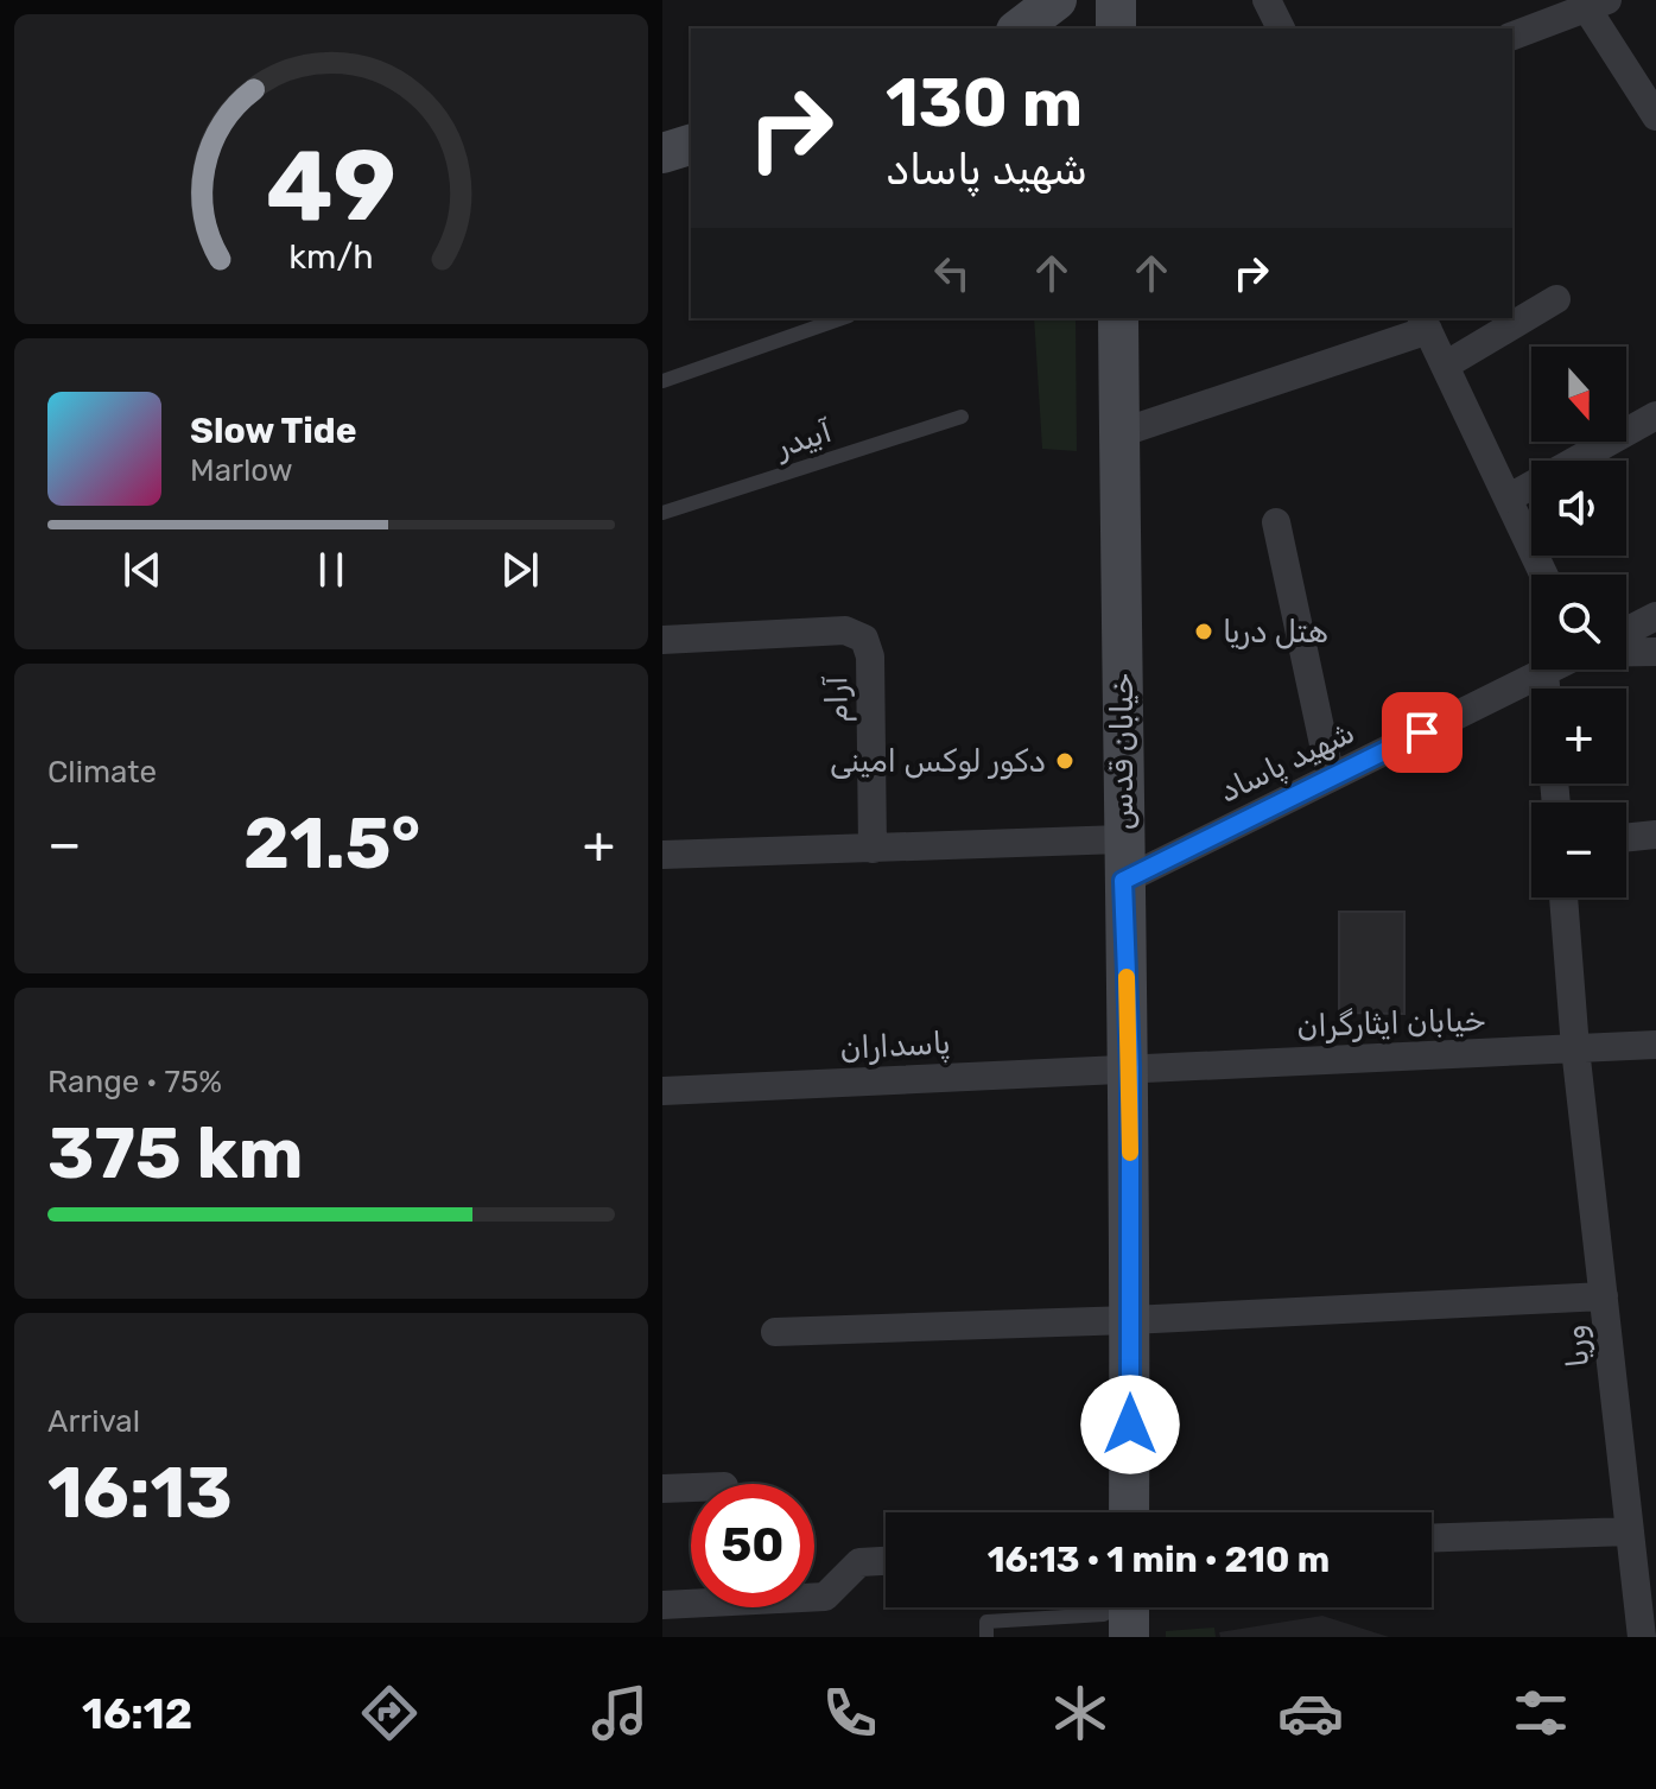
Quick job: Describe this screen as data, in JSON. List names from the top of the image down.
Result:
{
  "streets": {
    "main road": ["خیابان قدس"],
    "street": [
      "آرام",
      "شهید پاساد",
      "خیابان ایثارگران",
      "پاسداران",
      "وریا"
    ],
    "lane": ["آبیدر"]
  },
  "crossings": [
    ["خیابان قدس", "شهید پاساد"],
    ["خیابان قدس", "خیابان ایثارگران"],
    ["خیابان قدس", "پاسداران"],
    ["خیابان ایثارگران", "پاسداران"],
    ["خیابان ایثارگران", "وریا"]
  ],
  "places": ["هتل دریا", "دکور لوکس امینی"],
  "north": "bottom",
  "page": {
    "turn": ["130 m", "شهید پاساد"],
    "map_buttons": ["+", "−"],
    "song": ["Slow Tide", "Marlow"],
    "tile": [
      "Climate",
      ["Range · 75%", "375 km"],
      ["Arrival", "16:13"]
    ],
    "heat": ["−", "21.5°", "+"],
    "limit": "50",
    "trip": "16:13 · 1 min · 210 m",
    "tabs": "16:12",
    "gauge": ["49", "km/h"]
  }
}
